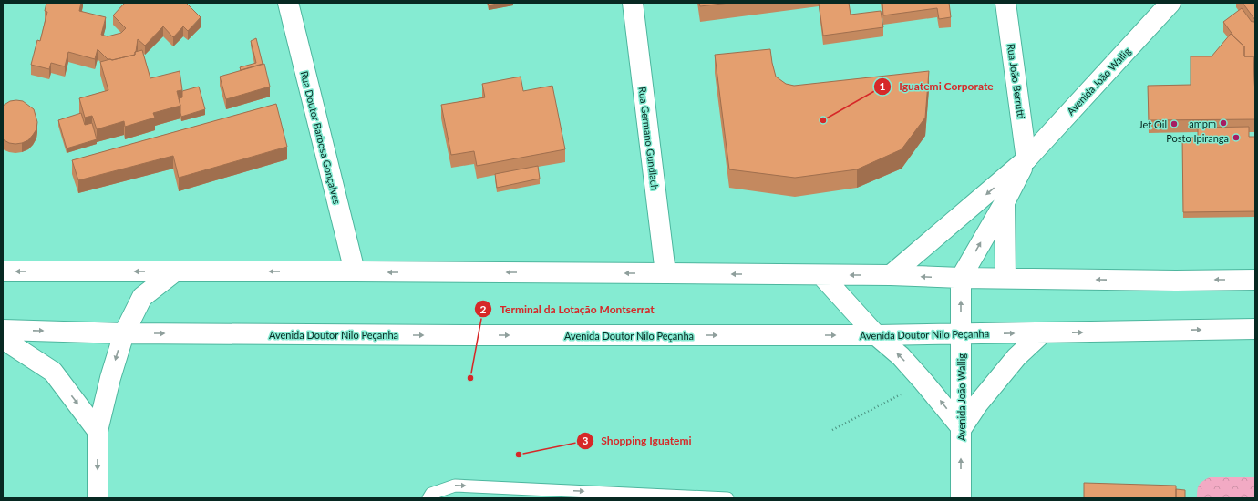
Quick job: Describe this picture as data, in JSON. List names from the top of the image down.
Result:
{
  "streets": {
    "main road": [
      "Rua João Berrutti",
      "Avenida João Wallig",
      "Rua Doutor Barbosa Gonçalves",
      "Rua Germano Gundlach",
      "Avenida Doutor Nilo Peçanha"
    ]
  },
  "crossings": [
    ["Rua João Berrutti", "Avenida João Wallig"],
    ["Avenida João Wallig", "Avenida Doutor Nilo Peçanha"]
  ],
  "places": [
    "Iguatemi Corporate",
    "ampm",
    "Jet Oil",
    "Posto Ipiranga",
    "Terminal da Lotação Montserrat",
    "Shopping Iguatemi"
  ]
}
